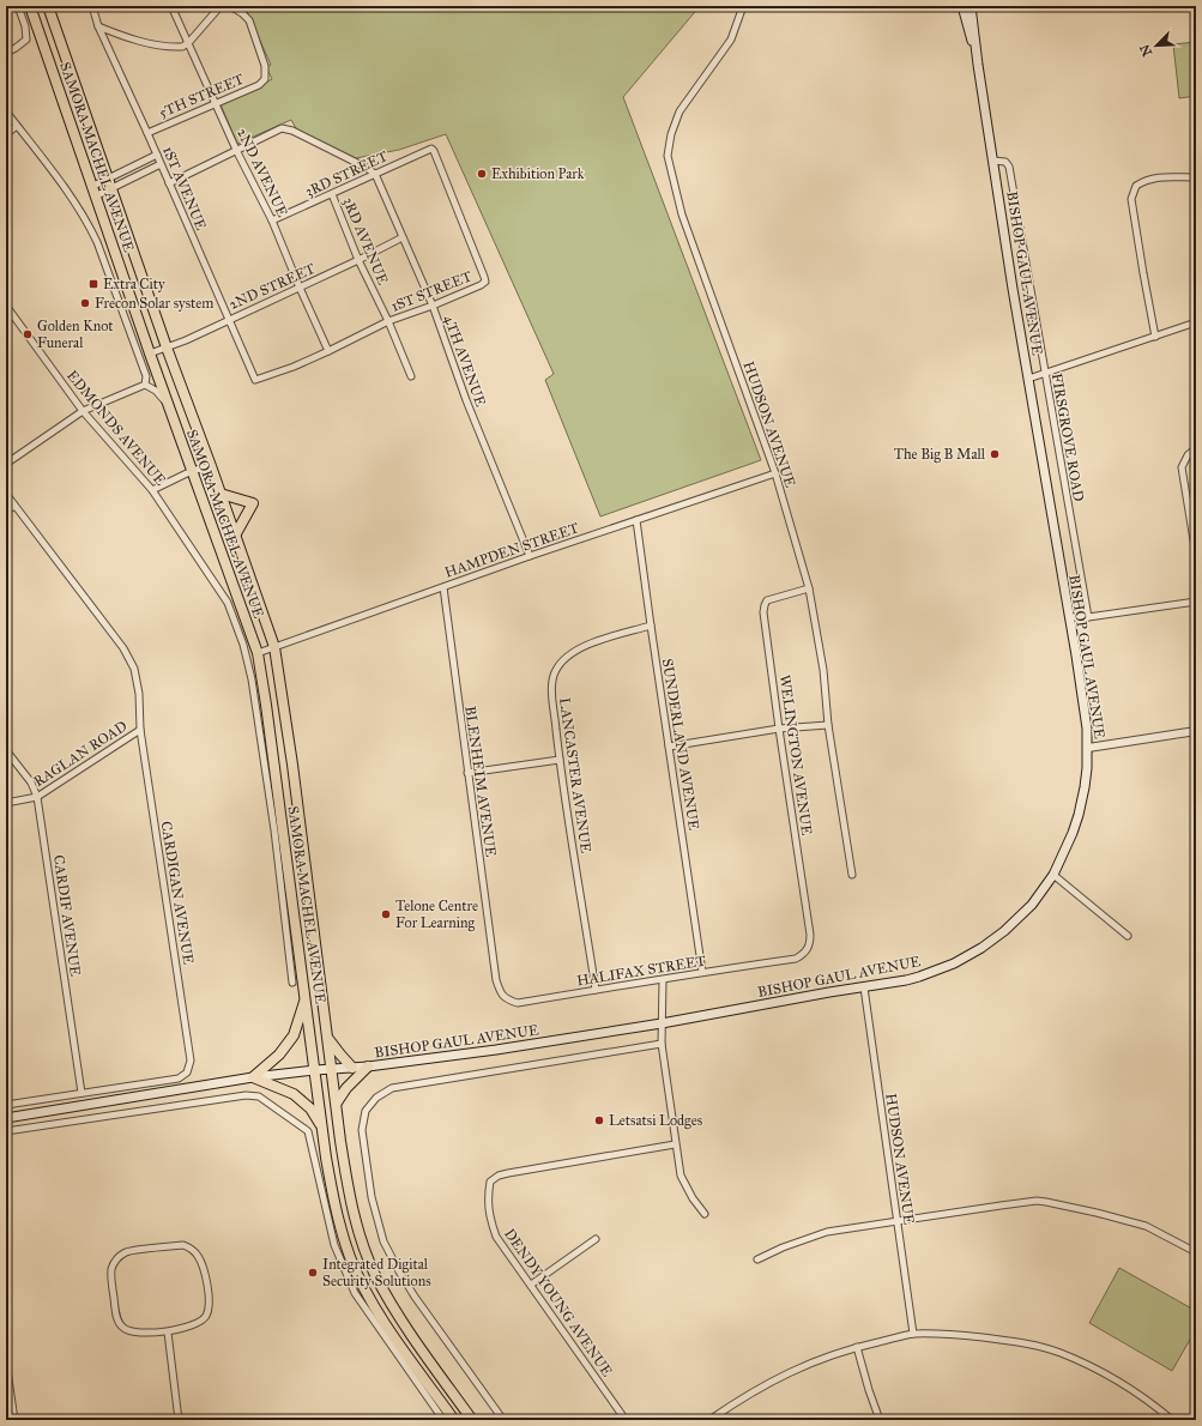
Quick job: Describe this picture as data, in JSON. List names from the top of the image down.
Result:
{
  "streets": {
    "highway": ["SAMORA MACHEL AVENUE"],
    "main road": ["BISHOP GAUL AVENUE"],
    "street": [
      "5TH STREET",
      "2ND AVENUE",
      "3RD STREET",
      "1ST AVENUE",
      "3RD AVENUE",
      "2ND STREET",
      "1ST STREET",
      "4TH AVENUE",
      "HUDSON AVENUE",
      "EDMONDS AVENUE",
      "FIRSGROVE ROAD",
      "HAMPDEN STREET",
      "SUNDERLAND AVENUE",
      "RAGLAN ROAD",
      "WELINGTON AVENUE",
      "LANCASTER AVENUE",
      "BLENHEIM AVENUE",
      "CARDIGAN AVENUE",
      "CARDIF AVENUE",
      "HALIFAX STREET",
      "DENDY YOUNG AVENUE"
    ]
  },
  "crossings": [
    ["5TH STREET", "2ND AVENUE"],
    ["5TH STREET", "1ST AVENUE"],
    ["SAMORA MACHEL AVENUE", "BISHOP GAUL AVENUE"],
    ["SAMORA MACHEL AVENUE", "2ND STREET"],
    ["SAMORA MACHEL AVENUE", "HAMPDEN STREET"],
    ["2ND AVENUE", "3RD STREET"],
    ["2ND AVENUE", "2ND STREET"],
    ["2ND AVENUE", "1ST STREET"],
    ["3RD STREET", "3RD AVENUE"],
    ["3RD STREET", "1ST STREET"],
    ["3RD STREET", "4TH AVENUE"],
    ["1ST AVENUE", "2ND STREET"],
    ["1ST AVENUE", "1ST STREET"],
    ["3RD AVENUE", "2ND STREET"],
    ["3RD AVENUE", "1ST STREET"],
    ["BISHOP GAUL AVENUE", "HUDSON AVENUE"],
    ["BISHOP GAUL AVENUE", "FIRSGROVE ROAD"],
    ["2ND STREET", "4TH AVENUE"],
    ["1ST STREET", "4TH AVENUE"],
    ["4TH AVENUE", "HAMPDEN STREET"],
    ["HUDSON AVENUE", "HAMPDEN STREET"],
    ["HUDSON AVENUE", "WELINGTON AVENUE"],
    ["HAMPDEN STREET", "SUNDERLAND AVENUE"],
    ["HAMPDEN STREET", "BLENHEIM AVENUE"],
    ["SUNDERLAND AVENUE", "LANCASTER AVENUE"],
    ["SUNDERLAND AVENUE", "HALIFAX STREET"],
    ["RAGLAN ROAD", "CARDIGAN AVENUE"],
    ["RAGLAN ROAD", "CARDIF AVENUE"],
    ["WELINGTON AVENUE", "HALIFAX STREET"],
    ["LANCASTER AVENUE", "HALIFAX STREET"],
    ["BLENHEIM AVENUE", "HALIFAX STREET"],
    ["CARDIGAN AVENUE", "CARDIF AVENUE"]
  ],
  "places": {
    "other": [
      "Exhibition Park",
      "Frecon Solar system",
      "Golden Knot Funeral",
      "The Big B Mall",
      "Telone Centre For Learning",
      "Letsatsi Lodges",
      "Integrated Digital Security Solutions"
    ],
    "transit": ["Extra City"]
  },
  "north": "bottom left"
}
